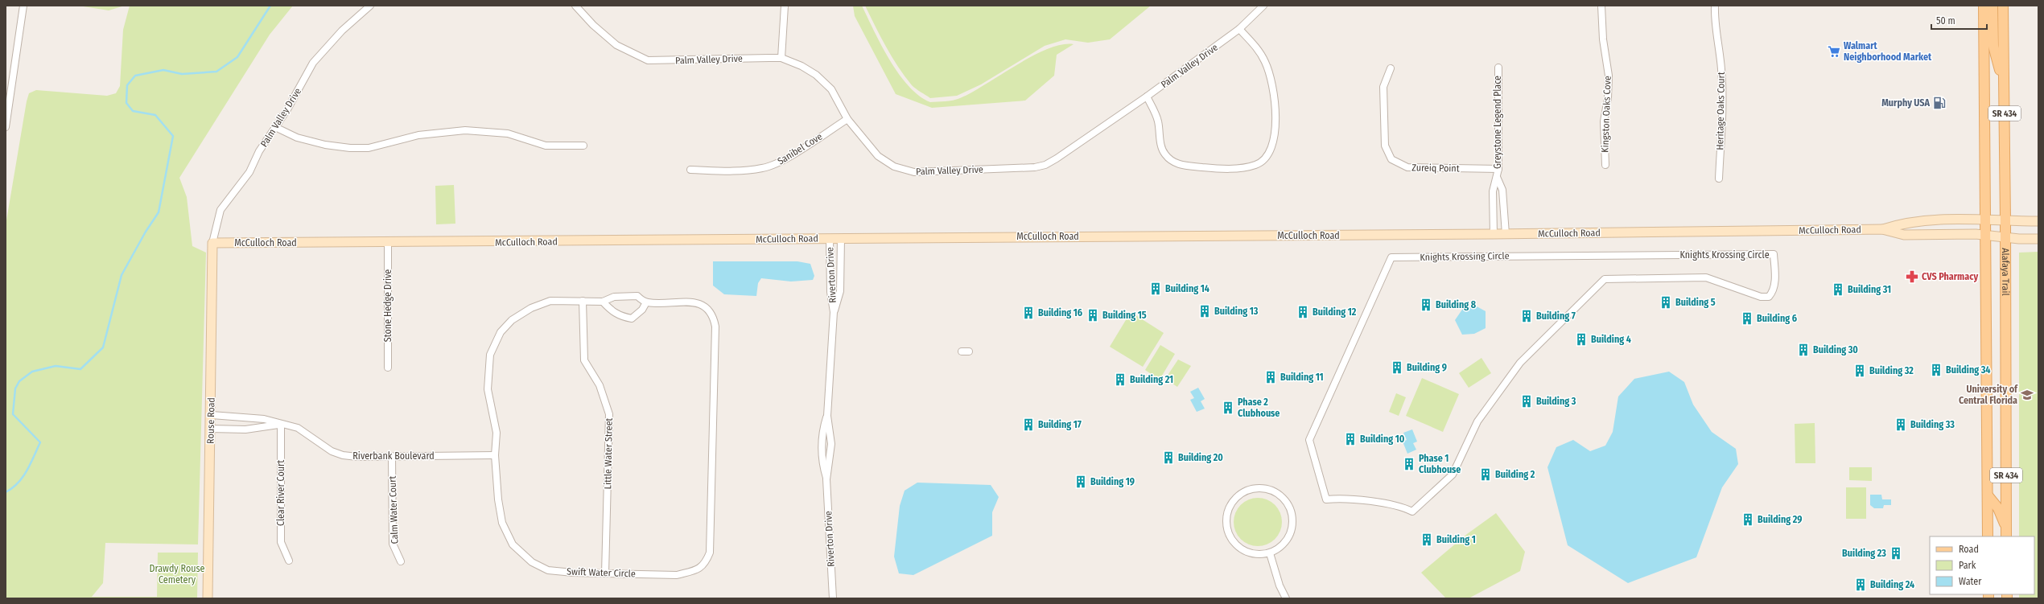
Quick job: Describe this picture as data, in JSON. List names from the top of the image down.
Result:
{
  "streets": {
    "main road": ["SR 434", "Alafaya Trail"],
    "street": [
      "Palm Valley Drive",
      "Heritage Oaks Court",
      "Kingston Oaks Cove",
      "Greystone Legend Place",
      "Sanibel Cove",
      "Zureiq Point",
      "McCulloch Road",
      "Knights Krossing Circle",
      "Riverton Drive",
      "Stone Hedge Drive",
      "Rouse Road",
      "Little Water Street",
      "Riverbank Boulevard",
      "Clear River Court",
      "Calm Water Court",
      "Swift Water Circle"
    ]
  },
  "crossings": [
    ["Palm Valley Drive", "Sanibel Cove"],
    ["Palm Valley Drive", "McCulloch Road"],
    ["Palm Valley Drive", "Rouse Road"],
    ["Greystone Legend Place", "Zureiq Point"],
    ["Greystone Legend Place", "McCulloch Road"],
    ["McCulloch Road", "Alafaya Trail"],
    ["McCulloch Road", "Riverton Drive"],
    ["McCulloch Road", "Stone Hedge Drive"],
    ["McCulloch Road", "Rouse Road"],
    ["Rouse Road", "Riverbank Boulevard"],
    ["Little Water Street", "Swift Water Circle"],
    ["Riverbank Boulevard", "Clear River Court"],
    ["Riverbank Boulevard", "Calm Water Court"],
    ["Riverbank Boulevard", "Swift Water Circle"]
  ],
  "parks": ["Drawdy Rouse Cemetery"],
  "places": {
    "supermarket": ["Walmart Neighborhood Market"],
    "fuel station": ["Murphy USA"],
    "pharmacy": ["CVS Pharmacy"],
    "building": [
      "Building 14",
      "Building 31",
      "Building 5",
      "Building 8",
      "Building 13",
      "Building 12",
      "Building 16",
      "Building 15",
      "Building 7",
      "Building 6",
      "Building 4",
      "Building 30",
      "Building 9",
      "Building 34",
      "Building 32",
      "Building 11",
      "Building 21",
      "Building 3",
      "Phase 2 Clubhouse",
      "Building 17",
      "Building 33",
      "Building 10",
      "Building 20",
      "Phase 1 Clubhouse",
      "Building 2",
      "Building 19",
      "Building 29",
      "Building 1",
      "Building 23",
      "Building 24"
    ],
    "school or university": ["University of Central Florida"]
  },
  "legend": ["Road", "Park", "Water"],
  "scale_bar": "50 m"
}
